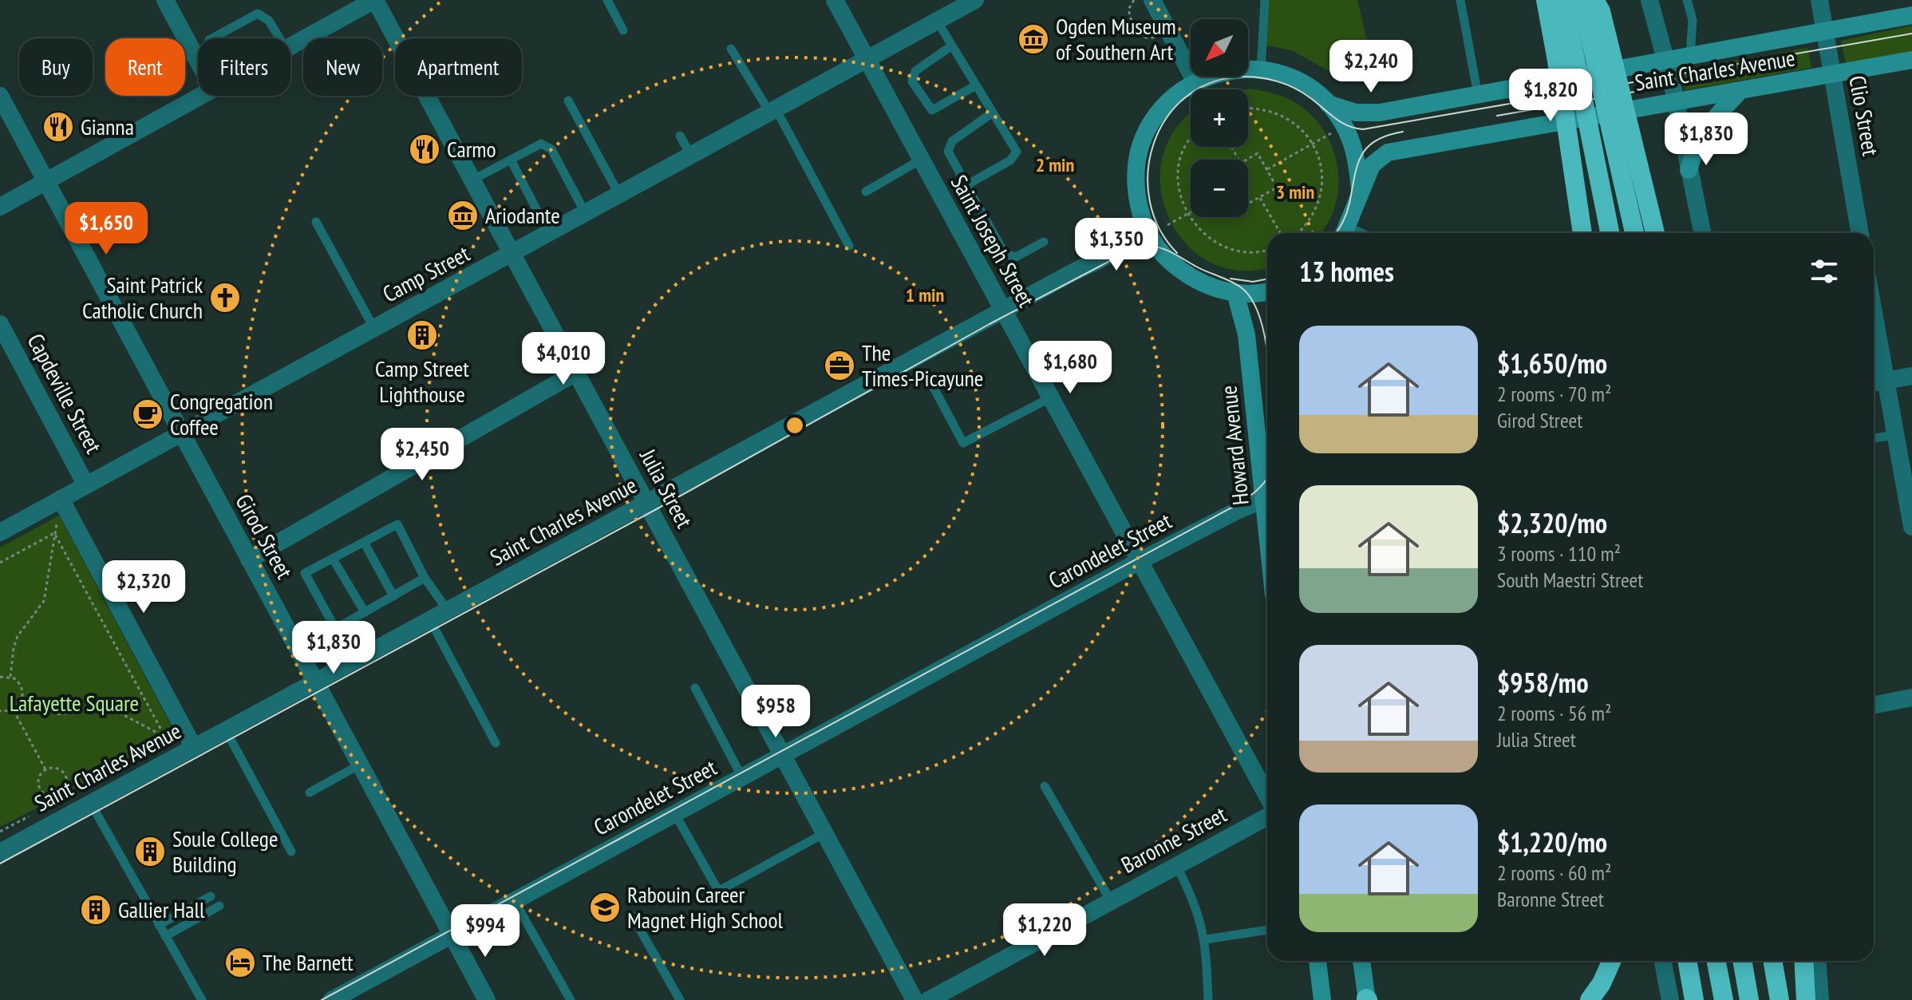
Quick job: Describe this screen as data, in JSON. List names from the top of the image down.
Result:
{
  "streets": {
    "main road": ["Saint Charles Avenue", "Howard Avenue"],
    "street": [
      "Clio Street",
      "Saint Joseph Street",
      "Camp Street",
      "Capdeville Street",
      "Julia Street",
      "Girod Street",
      "Carondelet Street",
      "Baronne Street"
    ]
  },
  "crossings": [
    ["Saint Charles Avenue", "Clio Street"],
    ["Saint Charles Avenue", "Saint Joseph Street"],
    ["Saint Charles Avenue", "Howard Avenue"],
    ["Saint Charles Avenue", "Julia Street"],
    ["Saint Charles Avenue", "Girod Street"],
    ["Saint Joseph Street", "Camp Street"],
    ["Saint Joseph Street", "Carondelet Street"],
    ["Camp Street", "Capdeville Street"],
    ["Camp Street", "Julia Street"],
    ["Camp Street", "Girod Street"],
    ["Julia Street", "Carondelet Street"],
    ["Girod Street", "Carondelet Street"]
  ],
  "parks": ["Lafayette Square"],
  "places": {
    "museum": ["Ogden Museum of Southern Art", "Ariodante"],
    "restaurant": ["Gianna", "Carmo"],
    "church": ["Saint Patrick Catholic Church"],
    "building": ["Camp Street Lighthouse", "Soule College Building", "Gallier Hall"],
    "office": ["The Times-Picayune"],
    "cafe": ["Congregation Coffee"],
    "school or university": ["Rabouin Career Magnet High School"],
    "hotel": ["The Barnett"]
  },
  "north": "bottom left",
  "page": {
    "map_buttons": ["+", "−"],
    "chip": [
      "Buy",
      "Rent",
      "Filters",
      "New",
      "Apartment"
    ],
    "price": [
      "$2,240",
      "$1,820",
      "$1,830",
      "$1,650",
      "$1,350",
      "$4,010",
      "$1,680",
      "$2,450",
      "$2,320",
      "$1,830",
      "$958",
      "$1,220",
      "$994"
    ],
    "heading": "13 homes",
    "list": [
      {
        "name": "$1,650/mo",
        "note": "2 rooms · 70 m² · Girod Street"
      },
      {
        "name": "$2,320/mo",
        "note": "3 rooms · 110 m² · South Maestri Street"
      },
      {
        "name": "$958/mo",
        "note": "2 rooms · 56 m² · Julia Street"
      },
      {
        "name": "$1,220/mo",
        "note": "2 rooms · 60 m² · Baronne Street"
      }
    ]
  },
  "rings": ["2 min", "3 min", "1 min"]
}
